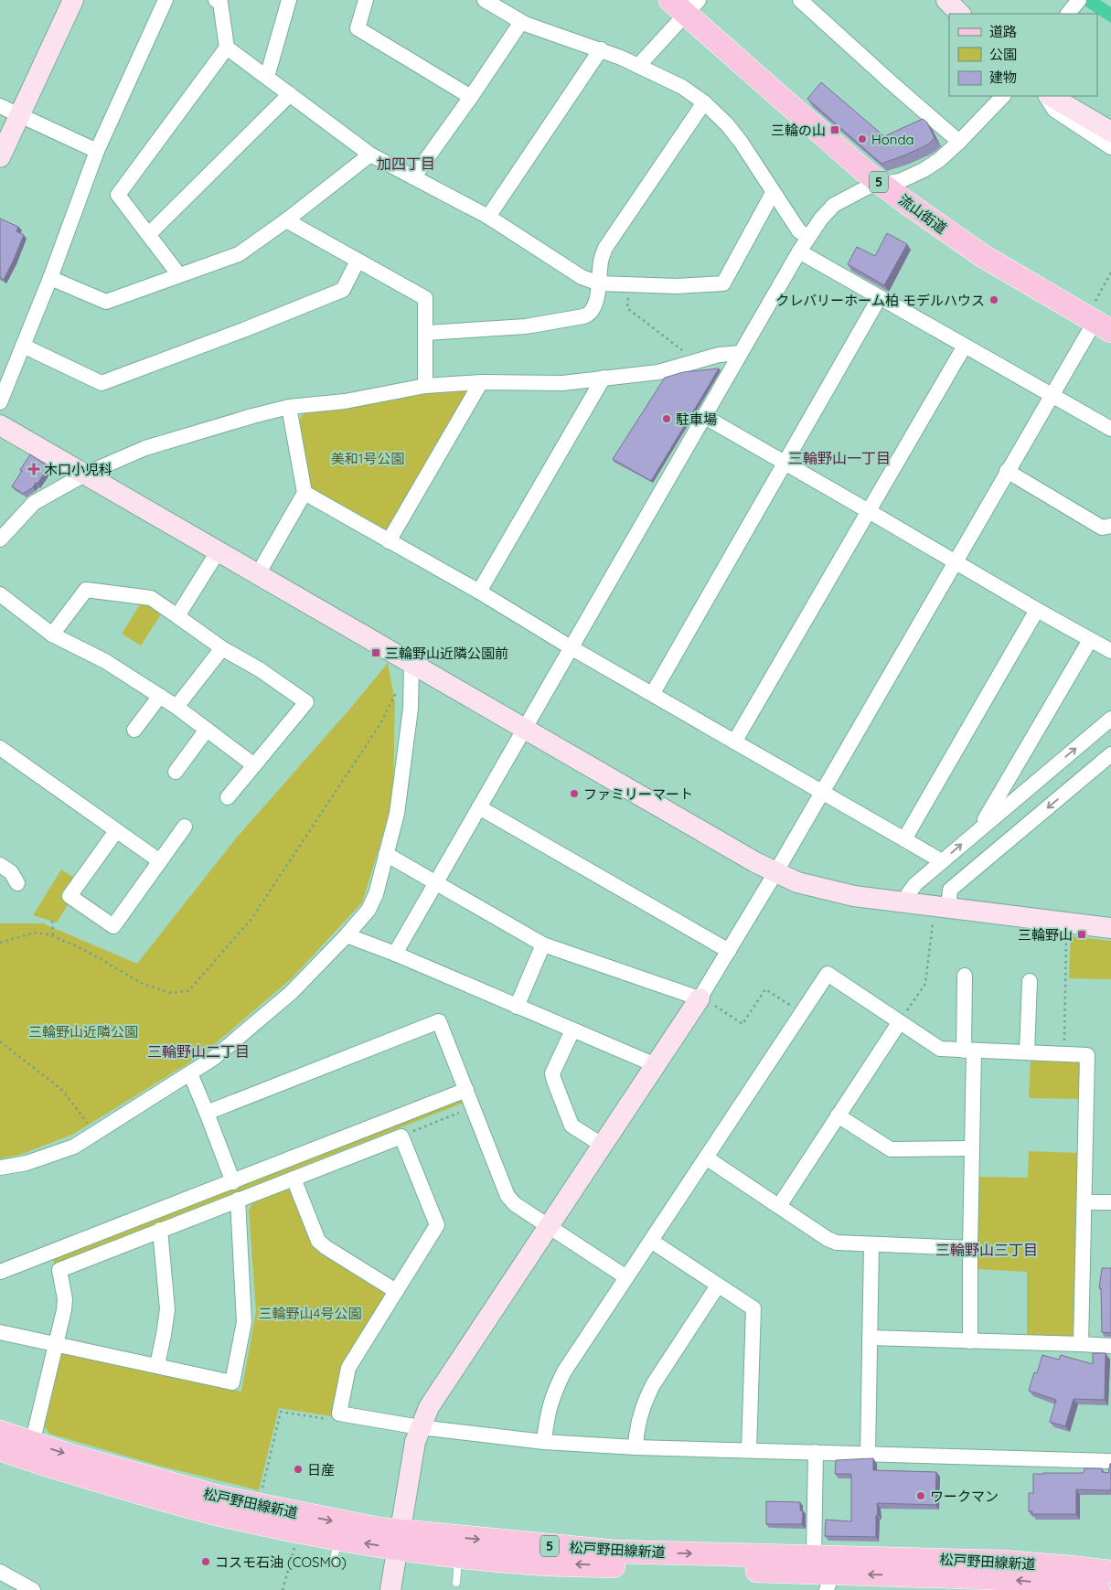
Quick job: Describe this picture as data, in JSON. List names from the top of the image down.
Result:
{
  "streets": {
    "main road": ["5", "流山街道", "松戸野田線新道"]
  },
  "districts": [
    "加四丁目",
    "三輪野山一丁目",
    "三輪野山二丁目",
    "三輪野山三丁目"
  ],
  "parks": ["美和1号公園", "三輪野山近隣公園", "三輪野山4号公園"],
  "places": {
    "transit": ["三輪の山", "三輪野山近隣公園前", "三輪野山"],
    "other": [
      "Honda",
      "クレバリーホーム柏 モデルハウス",
      "駐車場",
      "ファミリーマート",
      "日産",
      "ワークマン",
      "コスモ石油 (COSMO)"
    ],
    "health": ["木口小児科"]
  },
  "legend": ["道路", "公園", "建物"]
}
